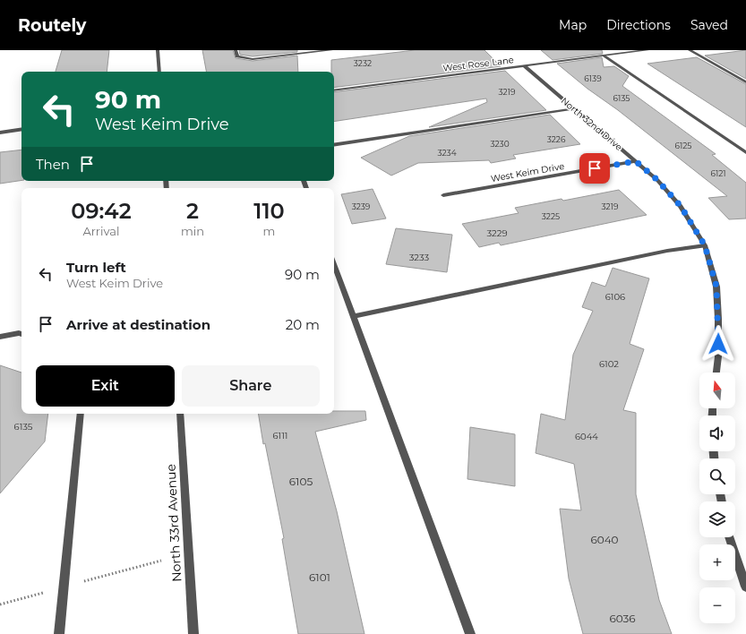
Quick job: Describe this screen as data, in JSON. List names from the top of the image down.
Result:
{
  "streets": {
    "street": [
      "West Rose Lane",
      "North 32nd Drive",
      "West Keim Drive",
      "North 33rd Avenue"
    ]
  },
  "crossings": [
    ["West Rose Lane", "North 32nd Drive"],
    ["North 32nd Drive", "West Keim Drive"]
  ],
  "house_numbers": [
    "3232",
    "6139",
    "3219",
    "6135",
    "3226",
    "3230",
    "6125",
    "3234",
    "6121",
    "3239",
    "3219",
    "3225",
    "3229",
    "3233",
    "6106",
    "6102",
    "6135",
    "6111",
    "6044",
    "6105",
    "6040",
    "6101",
    "6036"
  ],
  "north": "top",
  "page": {
    "header": "Routely",
    "nav": ["Map", "Directions", "Saved"],
    "turn": ["90 m", "West Keim Drive"],
    "then": "Then",
    "eta": [
      "09:42",
      "Arrival",
      "2",
      "min",
      "110",
      "m"
    ],
    "list": [
      {
        "name": "Turn left",
        "note": "West Keim Drive",
        "value": "90 m"
      },
      {
        "name": "Arrive at destination",
        "value": "20 m"
      }
    ],
    "buttons": ["Exit", "Share"],
    "map_buttons": ["+", "−"]
  }
}
